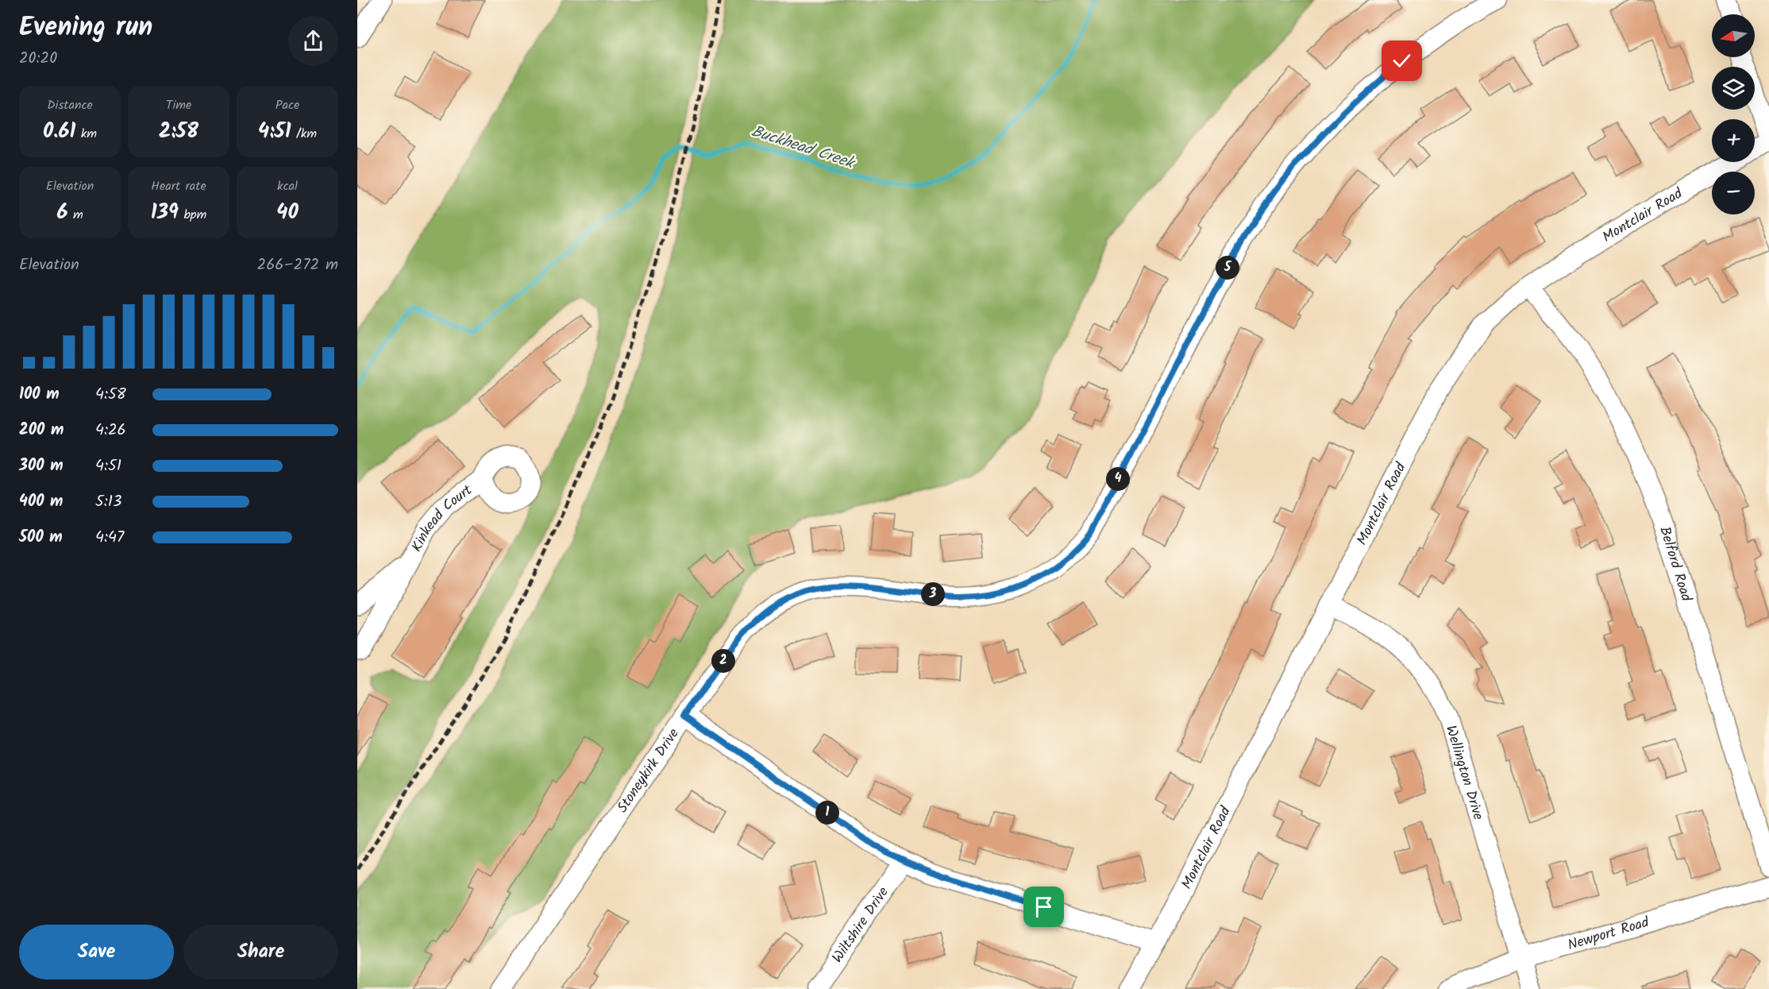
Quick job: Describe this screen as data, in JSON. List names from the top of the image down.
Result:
{
  "streets": {
    "street": [
      "Montclair Road",
      "Kinkead Court",
      "Belford Road",
      "Stoneykirk Drive",
      "Wellington Drive",
      "Wiltshire Drive",
      "Newport Road"
    ]
  },
  "crossings": [
    ["Montclair Road", "Belford Road"],
    ["Montclair Road", "Wellington Drive"],
    ["Wellington Drive", "Newport Road"]
  ],
  "water": ["Buckhead Creek"],
  "north": "left",
  "page": {
    "heading": ["Evening run", "20:20"],
    "map_buttons": ["+", "−"],
    "stats": [
      ["Distance", "0.61 km"],
      ["Time", "2:58"],
      ["Pace", "4:51 /km"],
      ["Elevation", "6 m"],
      ["Heart rate", "139 bpm"],
      ["kcal", "40"]
    ],
    "chart": ["Elevation", "266–272 m"],
    "pins": [
      "5",
      "4",
      "3",
      "2",
      "1"
    ],
    "list": [
      {
        "name": "100 m",
        "note": "4:58"
      },
      {
        "name": "200 m",
        "note": "4:26"
      },
      {
        "name": "300 m",
        "note": "4:51"
      },
      {
        "name": "400 m",
        "note": "5:13"
      },
      {
        "name": "500 m",
        "note": "4:47"
      }
    ],
    "buttons": ["Save", "Share"]
  }
}
